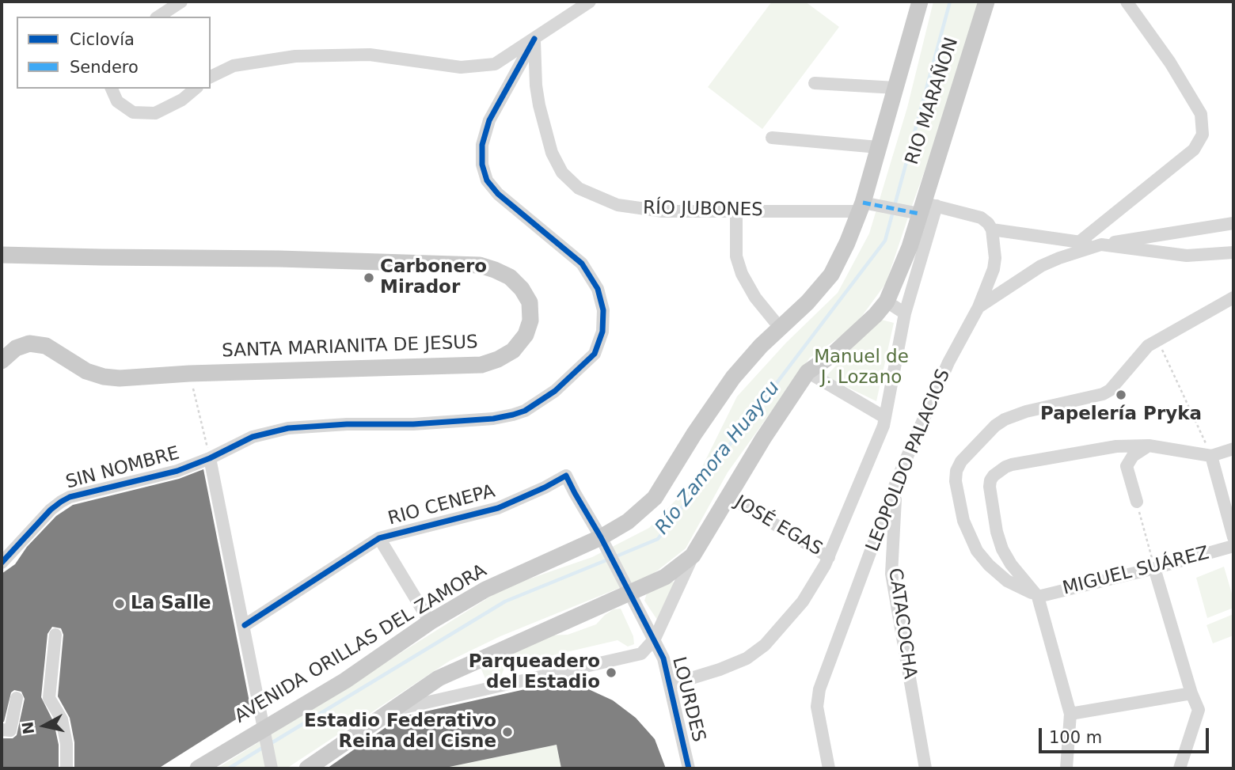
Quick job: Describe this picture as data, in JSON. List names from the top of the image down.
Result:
{
  "streets": {
    "main road": ["RIO MARAÑON", "SANTA MARIANITA DE JESUS", "AVENIDA ORILLAS DEL ZAMORA"],
    "street": [
      "RÍO JUBONES",
      "LEOPOLDO PALACIOS",
      "SIN NOMBRE",
      "RIO CENEPA",
      "JOSÉ EGAS",
      "MIGUEL SUÁREZ",
      "CATACOCHA",
      "LOURDES"
    ]
  },
  "crossings": [
    ["RIO MARAÑON", "RÍO JUBONES"],
    ["RÍO JUBONES", "SIN NOMBRE"],
    ["RÍO JUBONES", "AVENIDA ORILLAS DEL ZAMORA"],
    ["LEOPOLDO PALACIOS", "CATACOCHA"],
    ["RIO CENEPA", "LOURDES"],
    ["AVENIDA ORILLAS DEL ZAMORA", "LOURDES"]
  ],
  "water": ["Río Zamora Huaycu"],
  "parks": ["Manuel de J. Lozano"],
  "places": [
    "Carbonero Mirador",
    "Papelería Pryka",
    "La Salle",
    "Parqueadero del Estadio",
    "Estadio Federativo Reina del Cisne"
  ],
  "legend": ["Ciclovía", "Sendero"],
  "scale_bar": "100 m",
  "north": "left"
}
